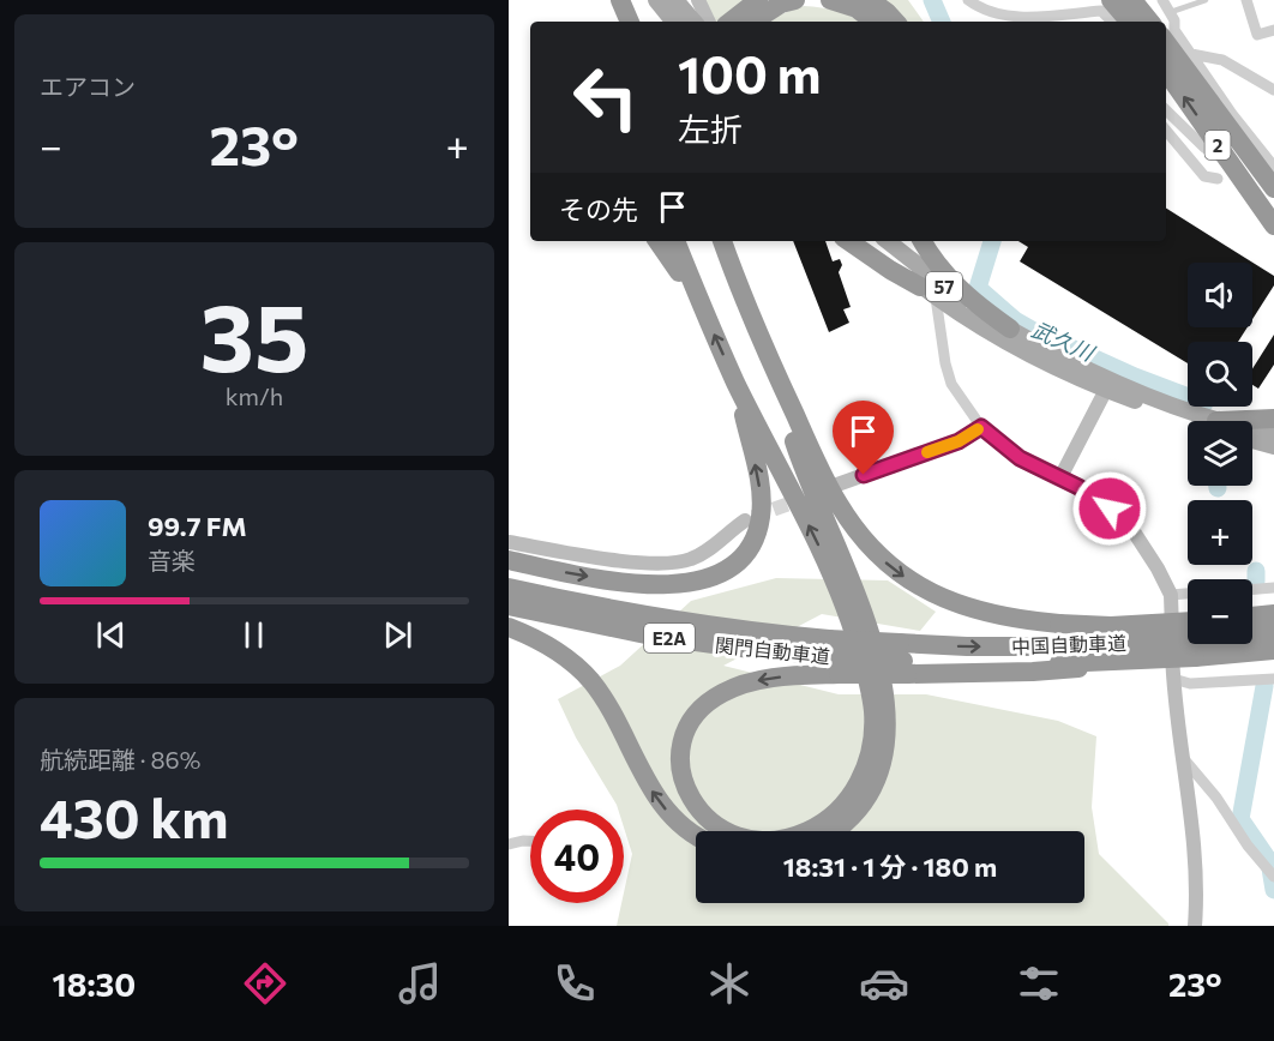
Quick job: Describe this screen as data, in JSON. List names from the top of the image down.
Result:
{
  "streets": {
    "highway": [
      "2",
      "E2A",
      "中国自動車道",
      "関門自動車道"
    ],
    "main road": ["57"]
  },
  "crossings": [
    ["中国自動車道", "関門自動車道"]
  ],
  "water": ["武久川"],
  "page": {
    "tile": [
      "エアコン",
      ["35", "km/h"],
      ["航続距離 · 86%", "430 km"]
    ],
    "turn": ["100 m", "左折"],
    "heat": ["−", "23°", "+"],
    "then": "その先",
    "map_buttons": ["+", "−"],
    "song": ["99.7 FM", "音楽"],
    "limit": "40",
    "trip": "18:31 · 1 分 · 180 m",
    "tabs": ["18:30", "23°"]
  }
}
